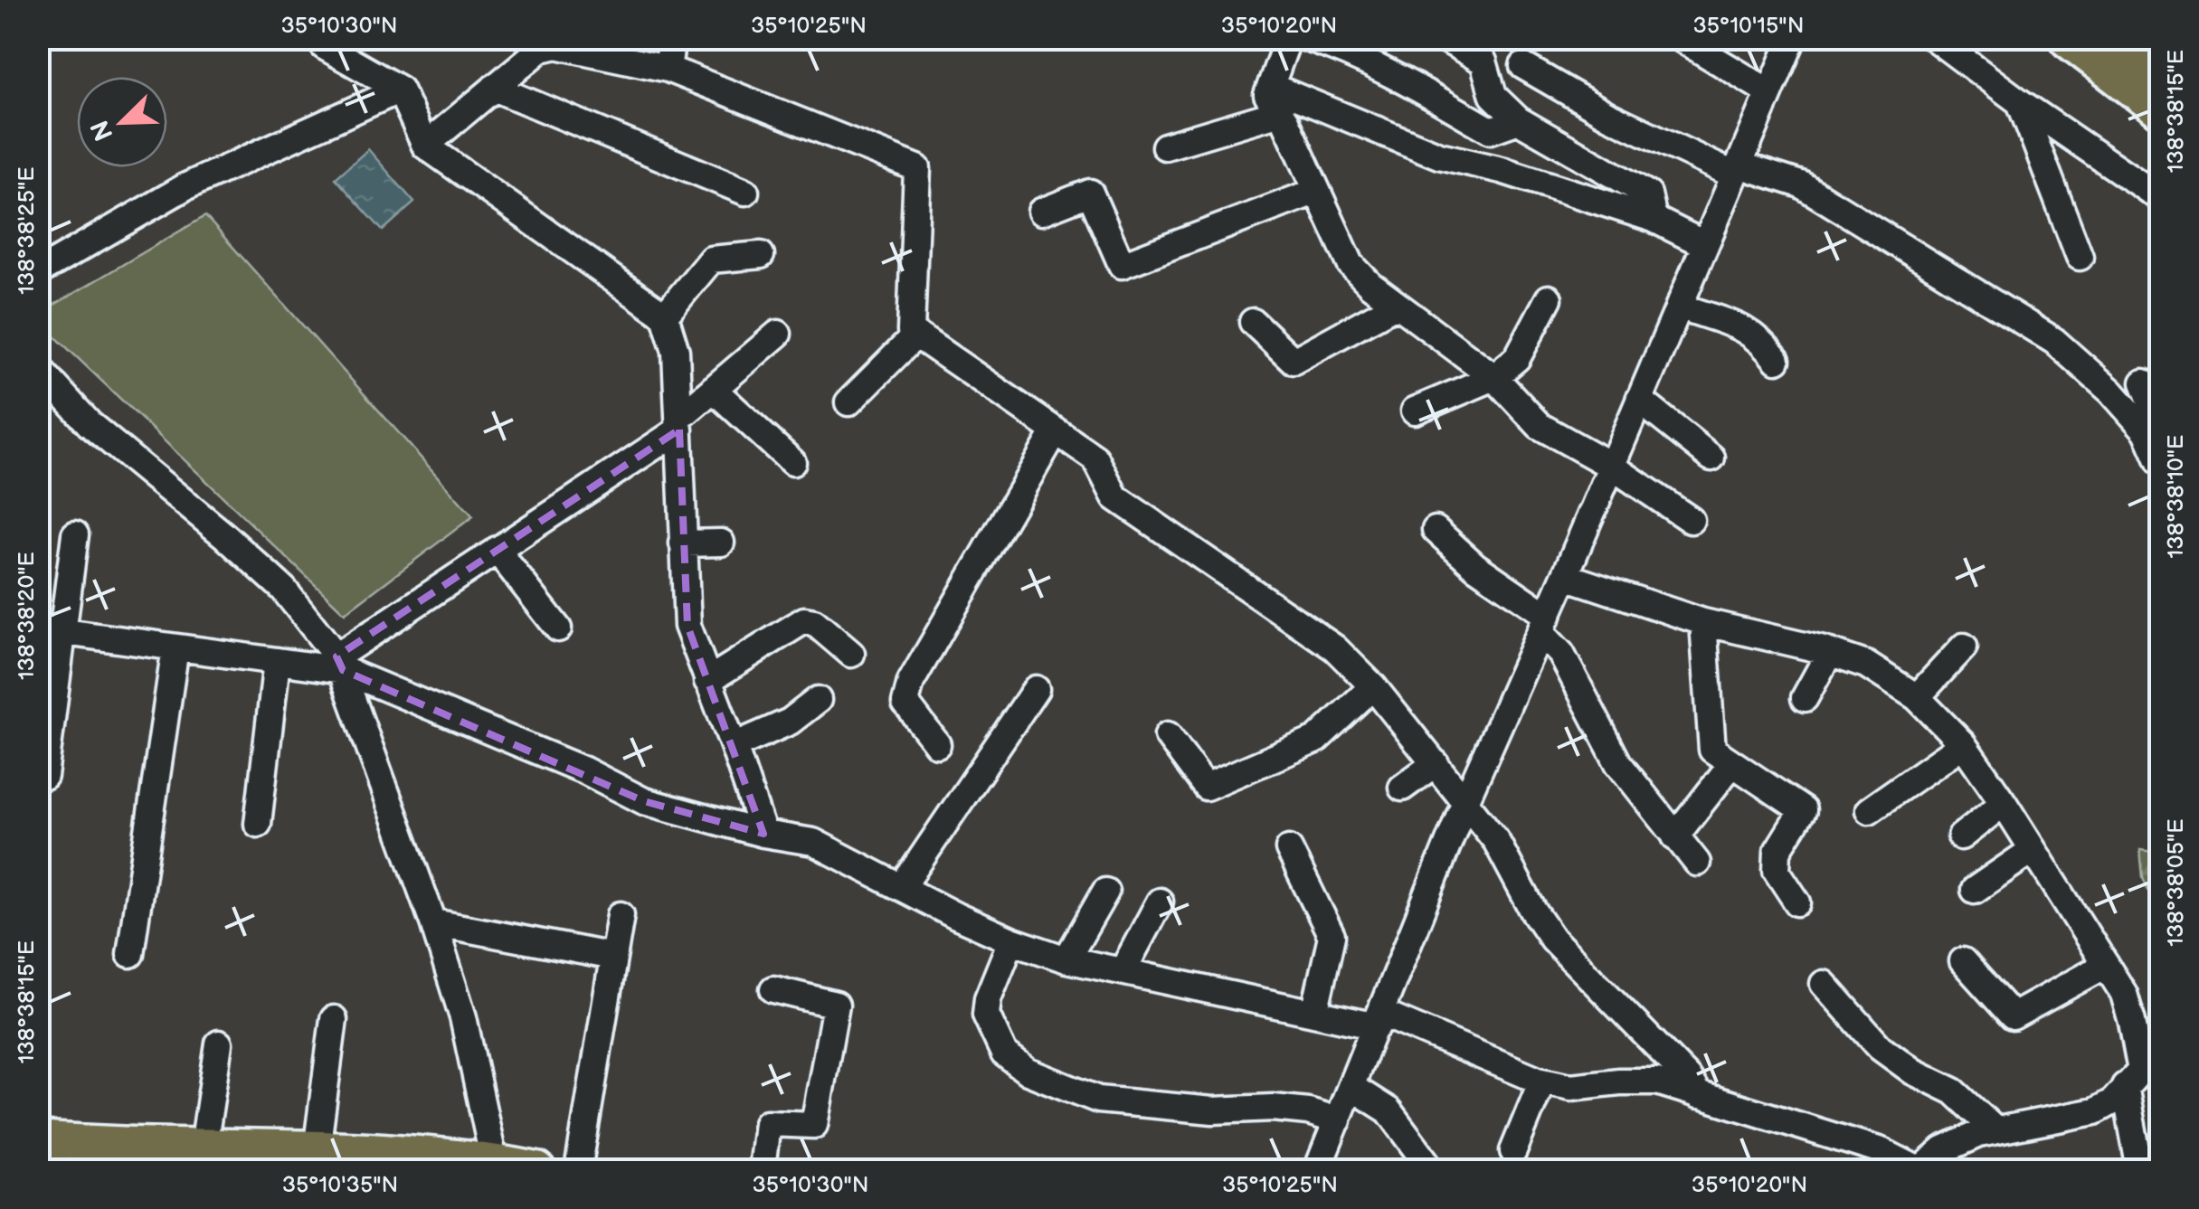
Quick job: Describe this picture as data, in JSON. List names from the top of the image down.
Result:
{
  "north": "bottom left",
  "coordinates": [
    "35°10'30\"N",
    "35°10'25\"N",
    "35°10'20\"N",
    "35°10'15\"N",
    "138°38'15\"E",
    "138°38'25\"E",
    "138°38'10\"E",
    "138°38'20\"E",
    "138°38'05\"E",
    "35°10'35\"N"
  ]
}
